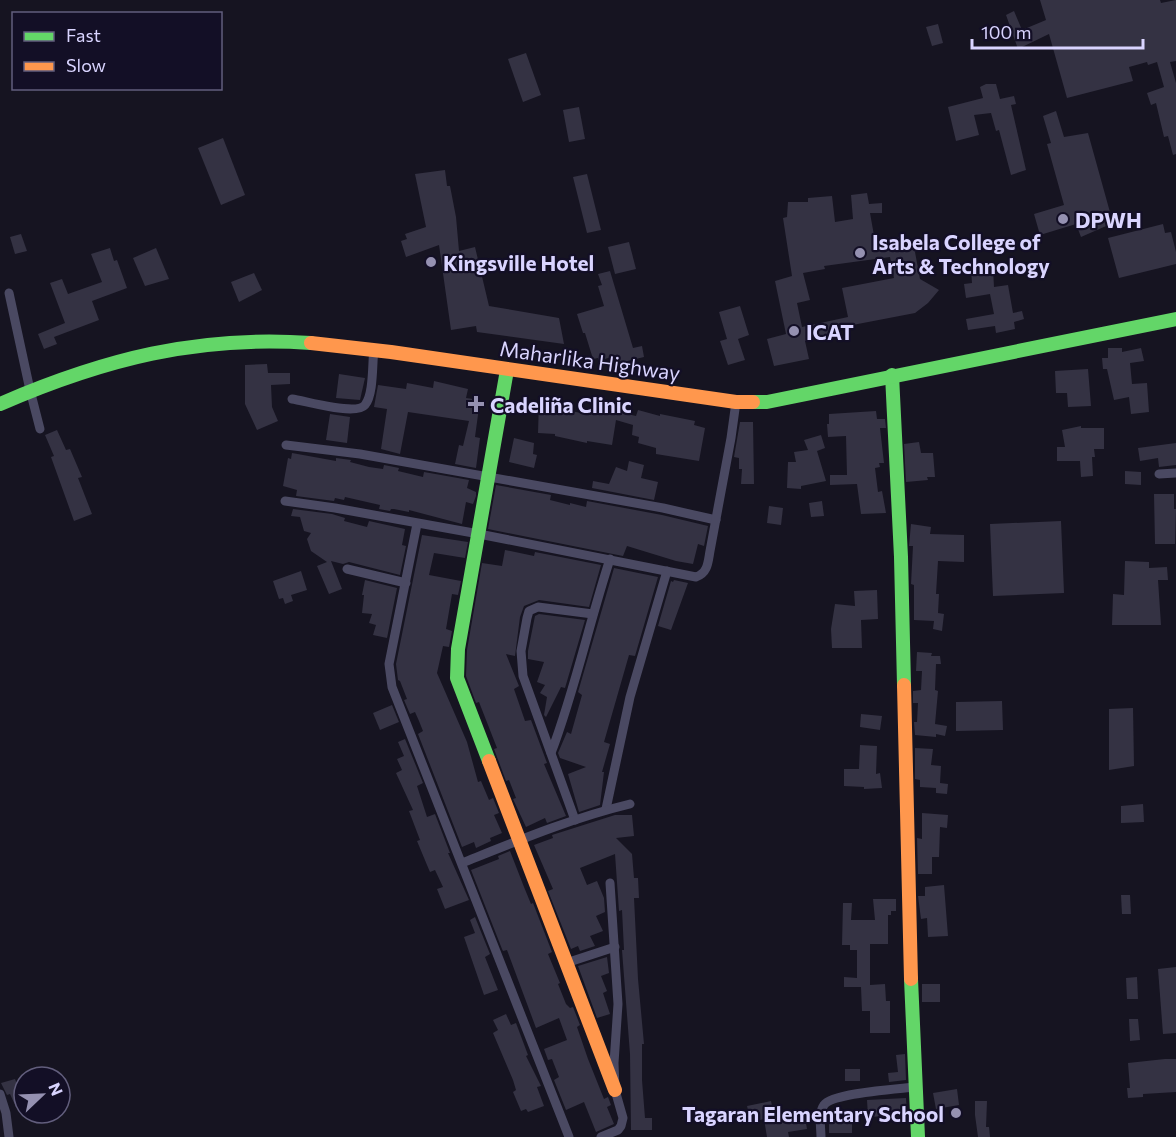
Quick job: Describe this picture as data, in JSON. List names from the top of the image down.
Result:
{
  "streets": {
    "street": ["Maharlika Highway"]
  },
  "places": {
    "other": [
      "DPWH",
      "Isabela College of Arts & Technology",
      "Kingsville Hotel",
      "ICAT",
      "Tagaran Elementary School"
    ],
    "health": ["Cadeliña Clinic"]
  },
  "legend": ["Fast", "Slow"],
  "scale_bar": "100 m",
  "north": "top right"
}
